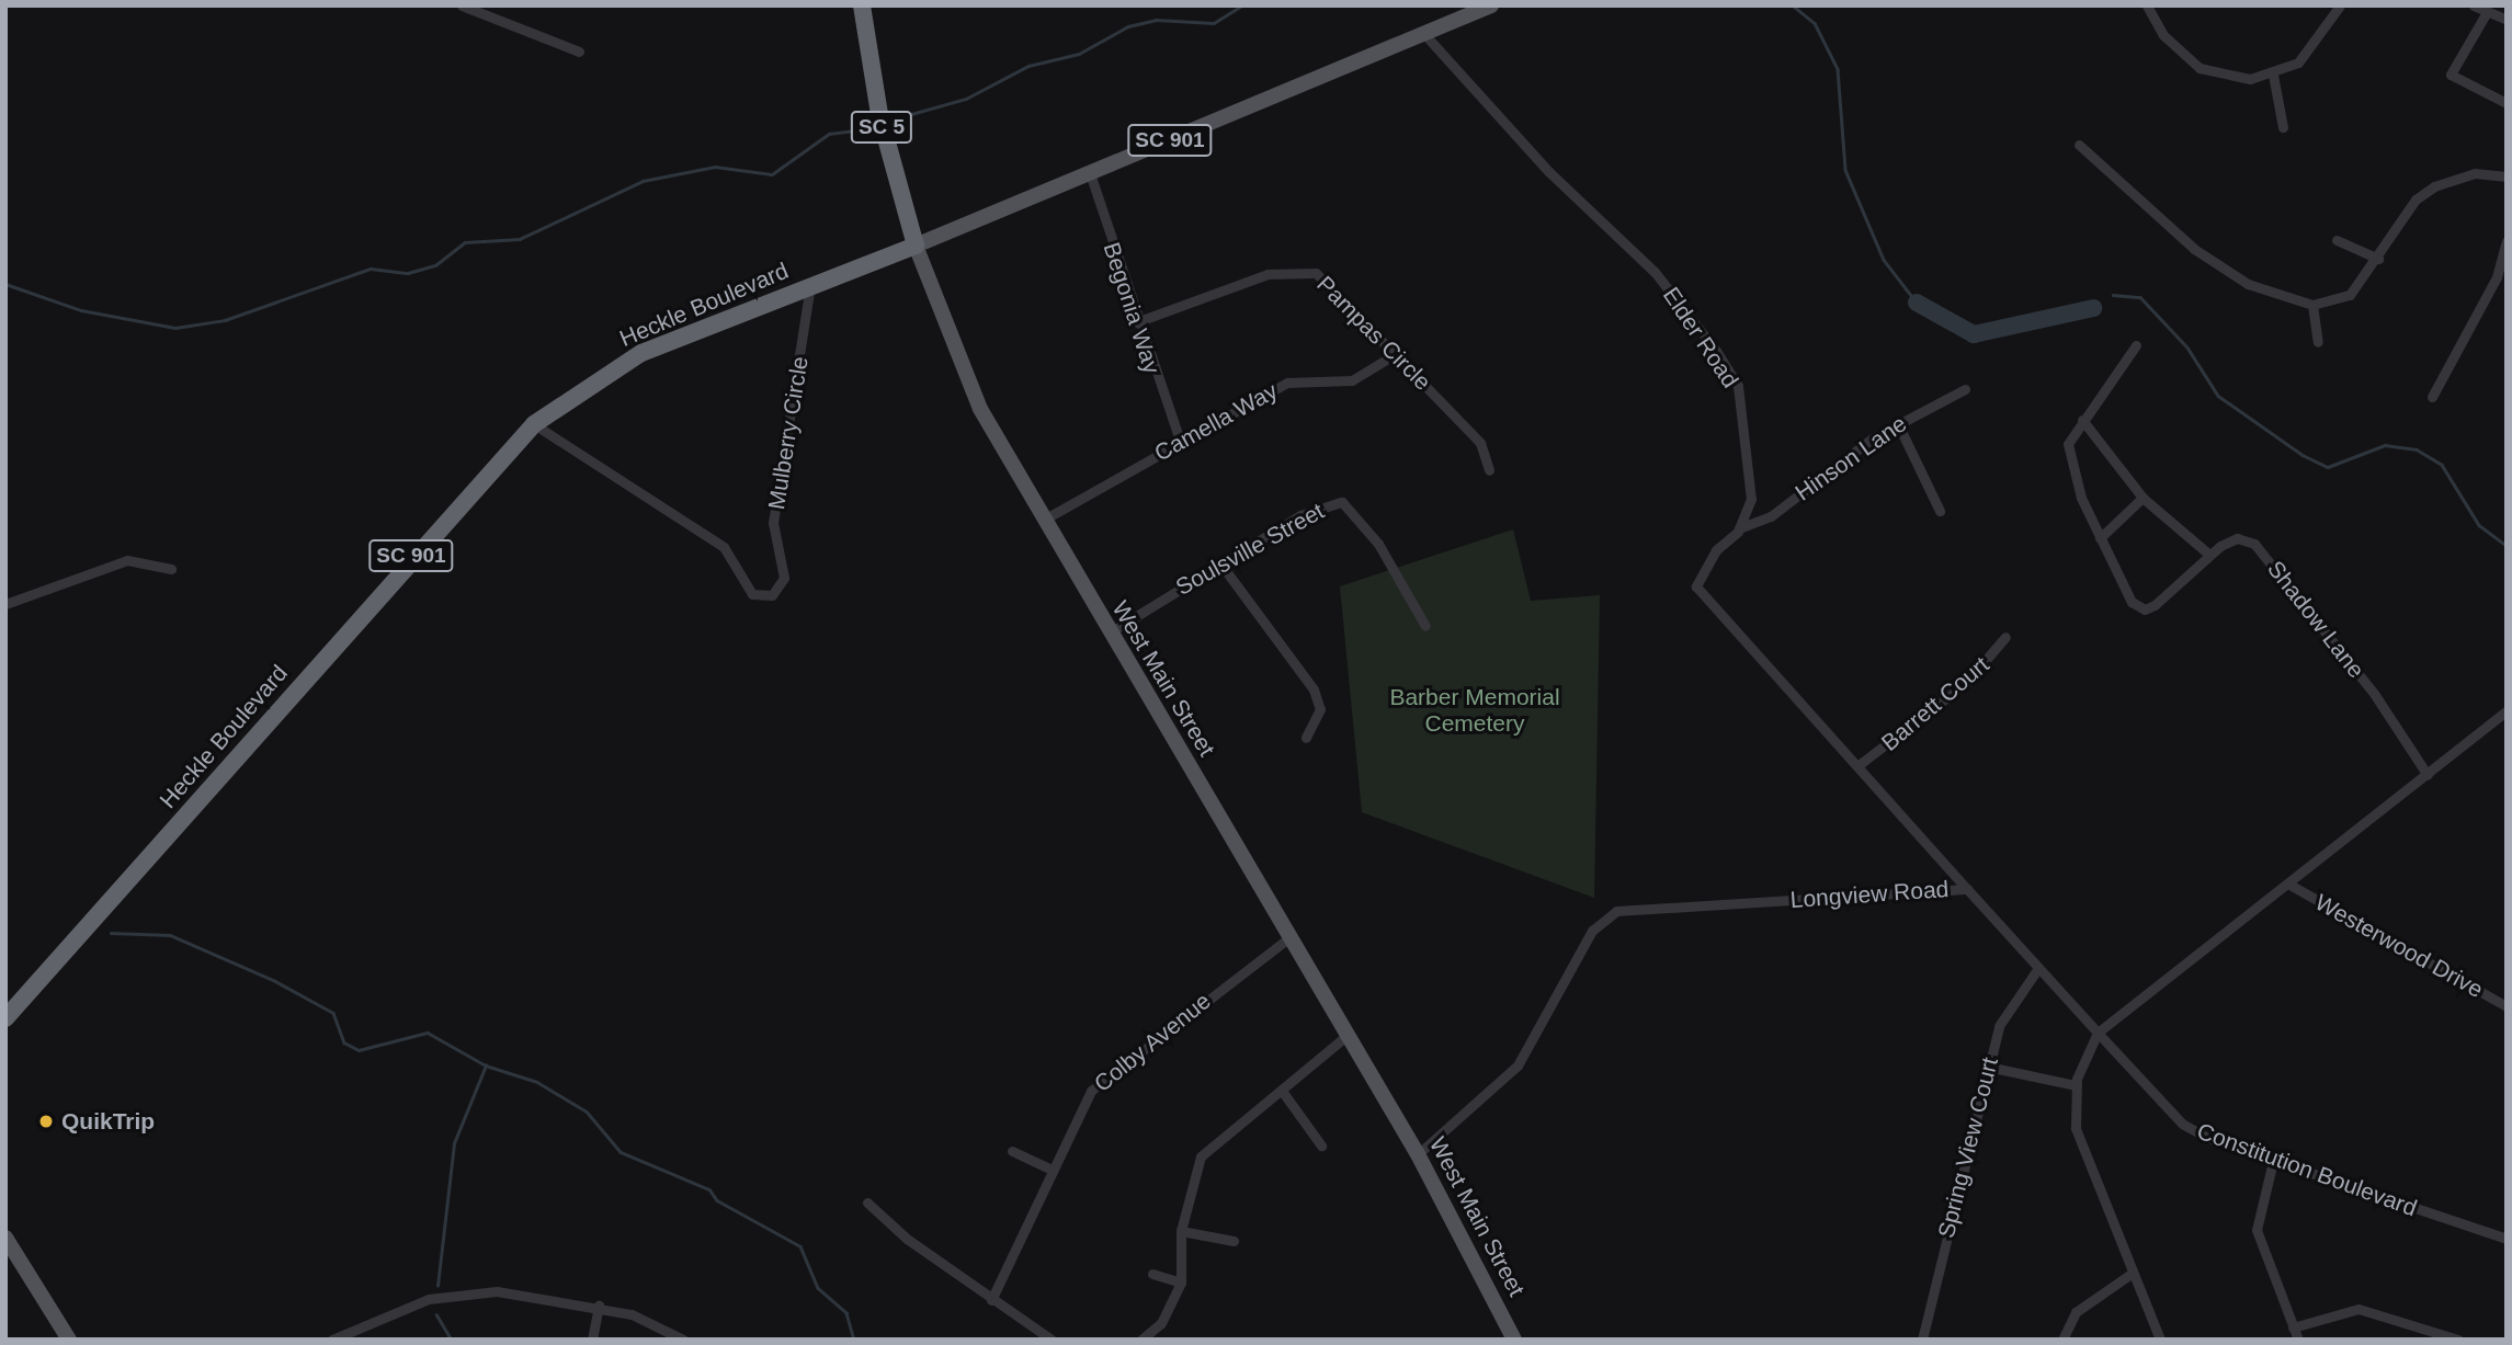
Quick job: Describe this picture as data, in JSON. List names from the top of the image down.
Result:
{
  "streets": {
    "highway": [
      "SC 5",
      "SC 901",
      "Heckle Boulevard",
      "West Main Street"
    ],
    "street": [
      "Begonia Way",
      "Pampas Circle",
      "Elder Road",
      "Camella Way",
      "Mulberry Circle",
      "Hinson Lane",
      "Soulsville Street",
      "Shadow Lane",
      "Barrett Court",
      "Longview Road",
      "Westerwood Drive",
      "Colby Avenue",
      "Spring View Court",
      "Constitution Boulevard"
    ]
  },
  "crossings": [
    ["SC 901", "Heckle Boulevard"],
    ["SC 901", "Elder Road"],
    ["Heckle Boulevard", "Begonia Way"],
    ["Heckle Boulevard", "Elder Road"],
    ["Heckle Boulevard", "Mulberry Circle"],
    ["Heckle Boulevard", "West Main Street"],
    ["Begonia Way", "Pampas Circle"],
    ["Begonia Way", "Camella Way"],
    ["Pampas Circle", "Camella Way"],
    ["Elder Road", "Hinson Lane"],
    ["Elder Road", "Barrett Court"],
    ["Elder Road", "Longview Road"],
    ["Camella Way", "West Main Street"],
    ["Soulsville Street", "West Main Street"],
    ["West Main Street", "Longview Road"],
    ["West Main Street", "Colby Avenue"],
    ["Longview Road", "Spring View Court"],
    ["Longview Road", "Constitution Boulevard"]
  ],
  "parks": ["Barber Memorial Cemetery"],
  "places": ["QuikTrip"]
}
